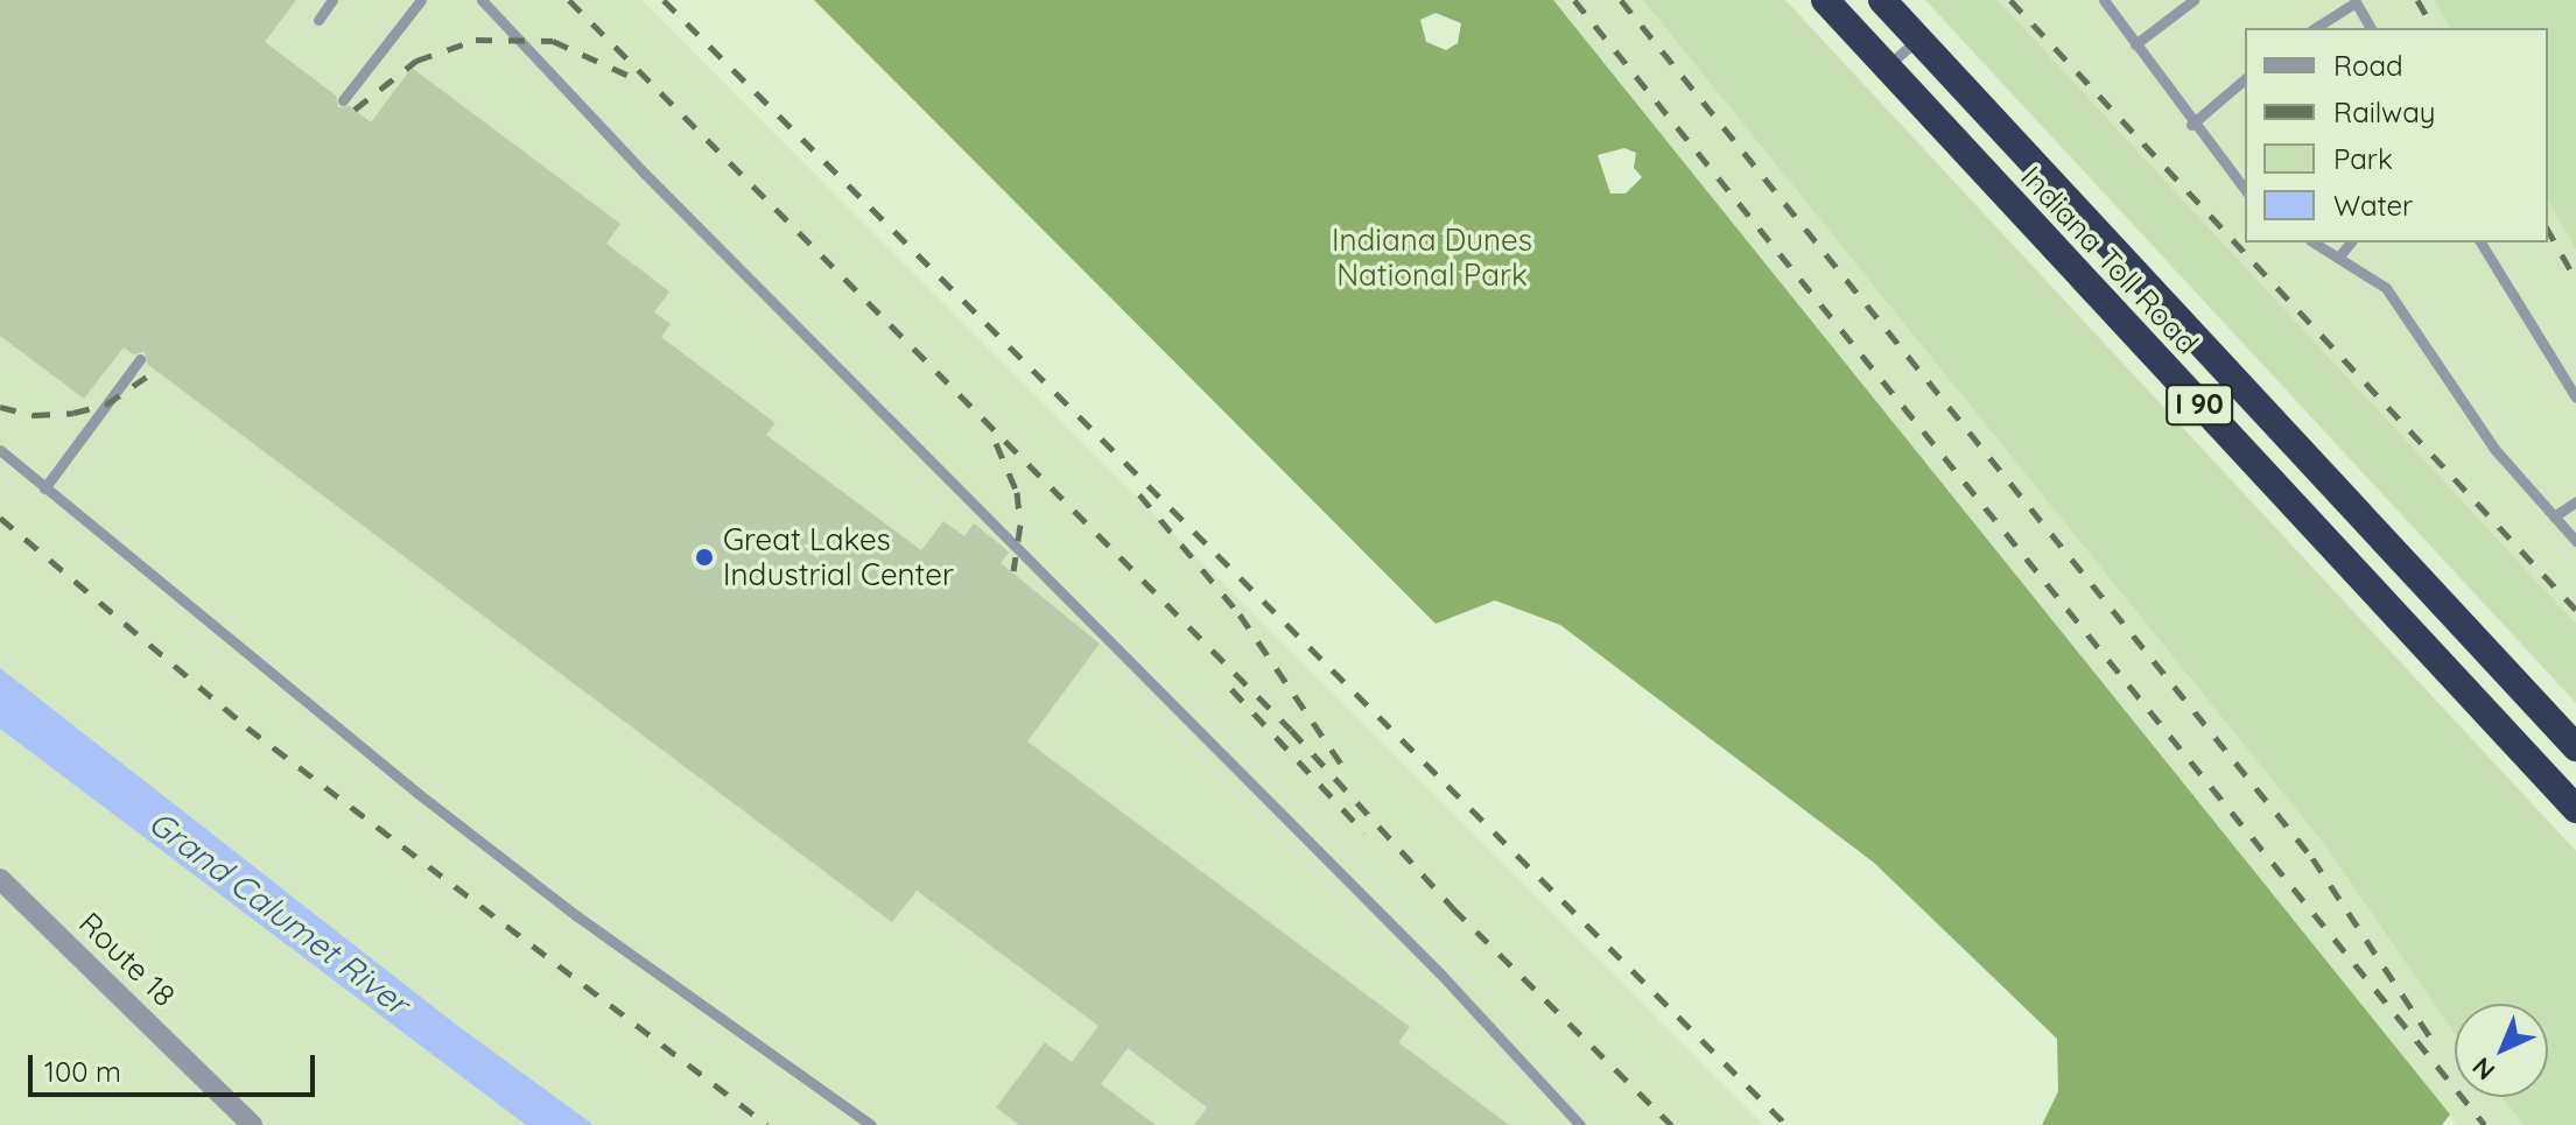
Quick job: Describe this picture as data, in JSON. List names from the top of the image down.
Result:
{
  "streets": {
    "highway": ["Indiana Toll Road", "I 90"],
    "street": ["Route 18"]
  },
  "water": ["Grand Calumet River"],
  "parks": ["Indiana Dunes National Park"],
  "places": ["Great Lakes Industrial Center"],
  "legend": [
    "Road",
    "Railway",
    "Park",
    "Water"
  ],
  "scale_bar": "100 m",
  "north": "bottom left"
}
